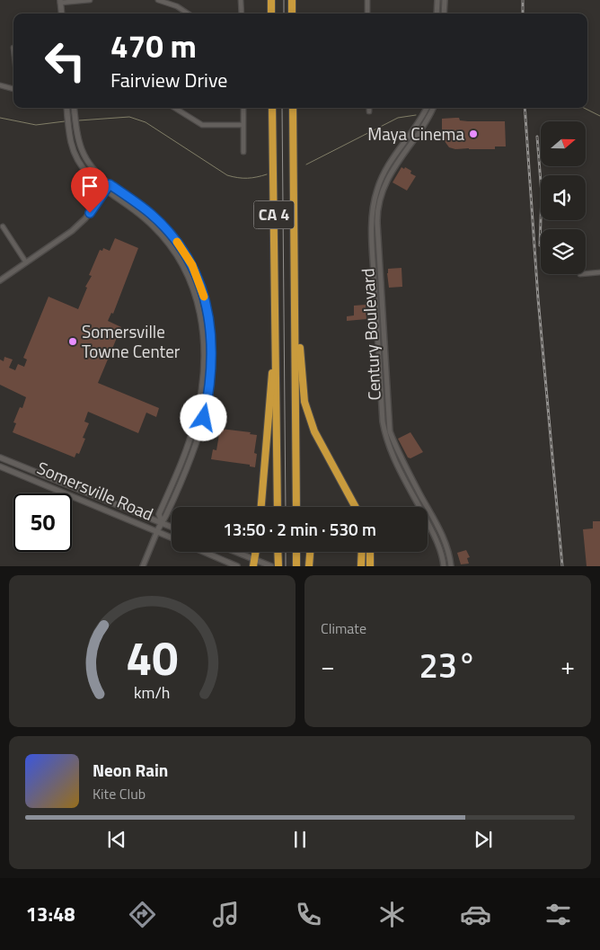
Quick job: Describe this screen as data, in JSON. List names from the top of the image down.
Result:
{
  "streets": {
    "highway": ["CA 4"],
    "main road": ["Somersville Road"],
    "street": ["Century Boulevard"]
  },
  "places": ["Maya Cinema", "Somersville Towne Center"],
  "north": "right",
  "page": {
    "turn": ["470 m", "Fairview Drive"],
    "limit": "50",
    "trip": "13:50 · 2 min · 530 m",
    "tile": "Climate",
    "heat": ["−", "23°", "+"],
    "song": ["Neon Rain", "Kite Club"],
    "tabs": "13:48",
    "gauge": ["40", "km/h"]
  }
}
